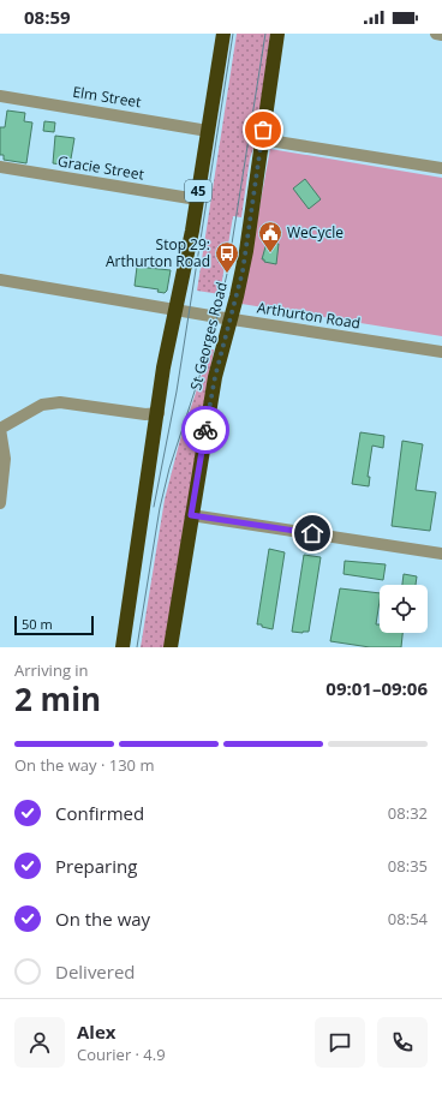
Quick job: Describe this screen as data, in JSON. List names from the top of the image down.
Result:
{
  "streets": {
    "highway": ["45", "St Georges Road"],
    "street": ["Elm Street", "Gracie Street", "Arthurton Road"]
  },
  "crossings": [
    ["Elm Street", "45"],
    ["Gracie Street", "45"],
    ["45", "Arthurton Road"],
    ["Arthurton Road", "St Georges Road"]
  ],
  "places": {
    "public building": ["WeCycle"],
    "bus stop": ["Stop 29: Arthurton Road"]
  },
  "scale_bar": "50 m",
  "page": {
    "status": "08:59",
    "scale": "50 m",
    "heading": ["2 min", "Arriving in", "09:01–09:06"],
    "panel": ["Alex", "Courier · 4.9"],
    "bar": "On the way · 130 m",
    "list": [
      ["Confirmed", "08:32"],
      ["Preparing", "08:35"],
      ["On the way", "08:54"],
      "Delivered"
    ]
  }
}
